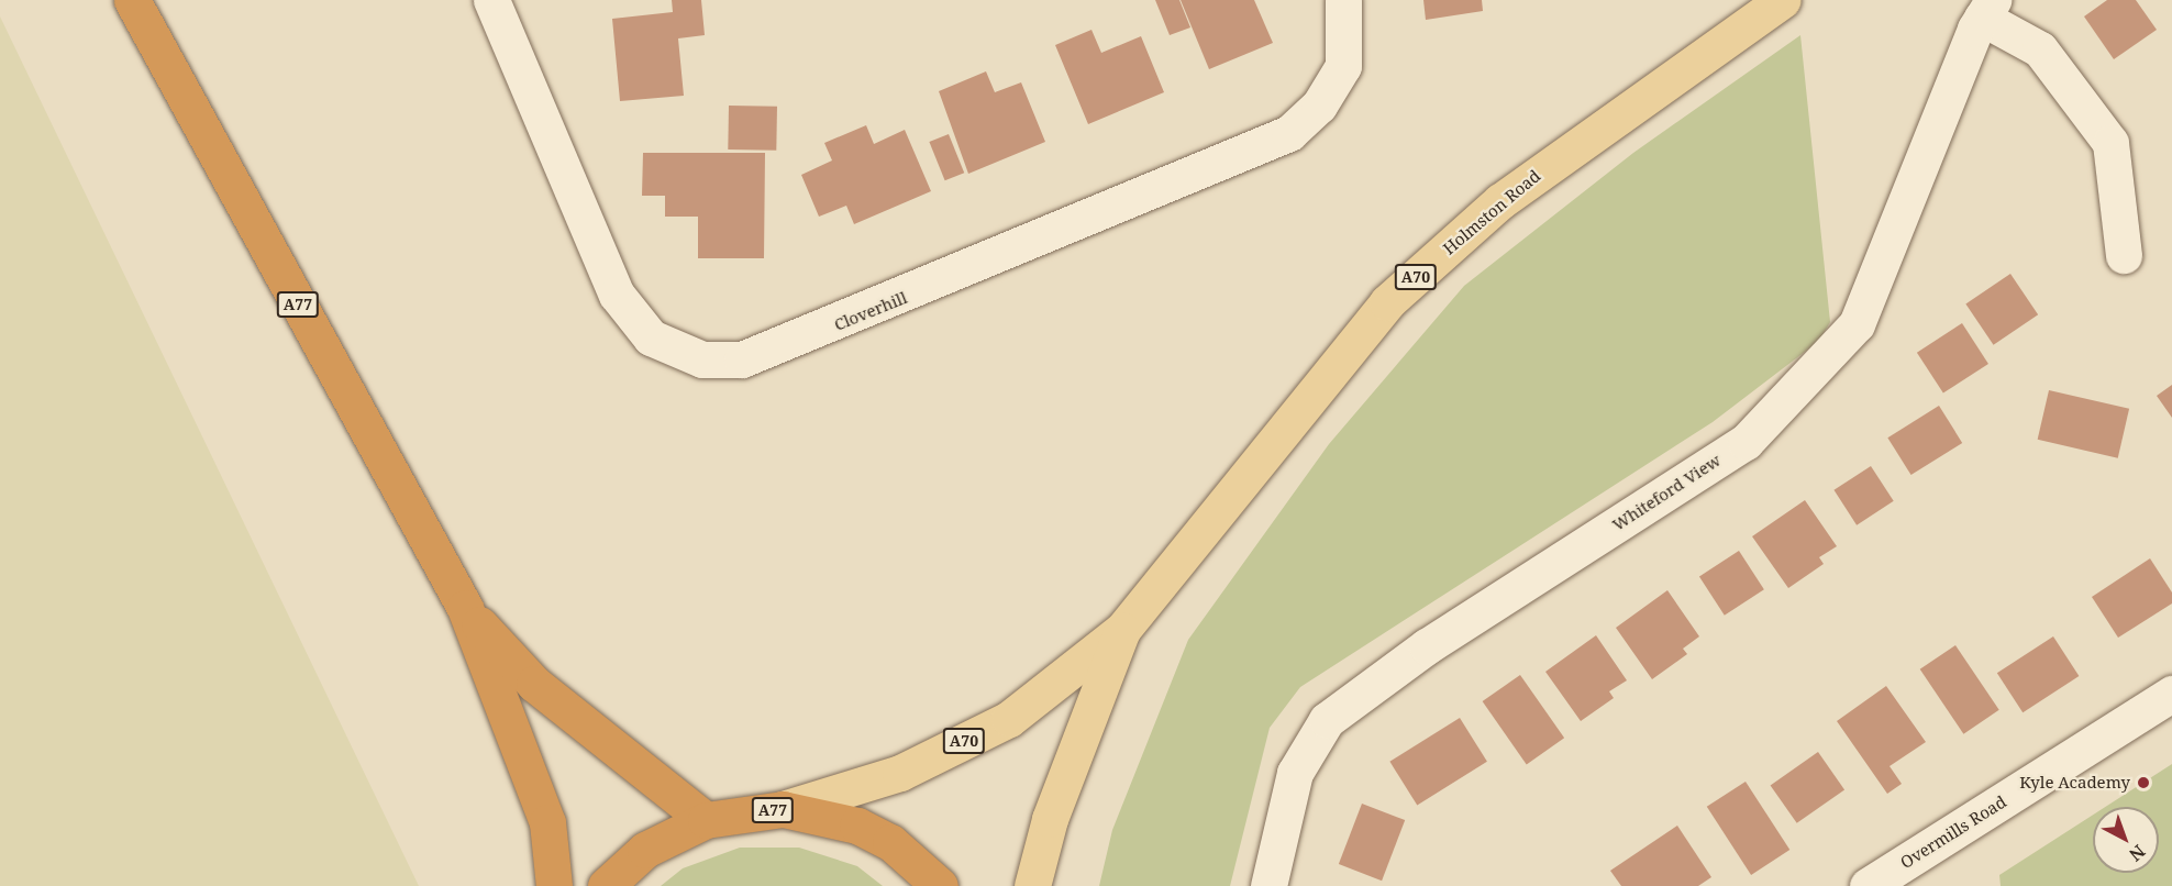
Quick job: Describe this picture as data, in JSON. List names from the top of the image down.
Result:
{
  "streets": {
    "highway": ["A77"],
    "main road": ["Holmston Road", "A70"],
    "street": ["Cloverhill", "Whiteford View", "Overmills Road"]
  },
  "crossings": [
    ["Holmston Road", "A70"],
    ["A70", "A77"]
  ],
  "places": ["Kyle Academy"],
  "north": "bottom right"
}
